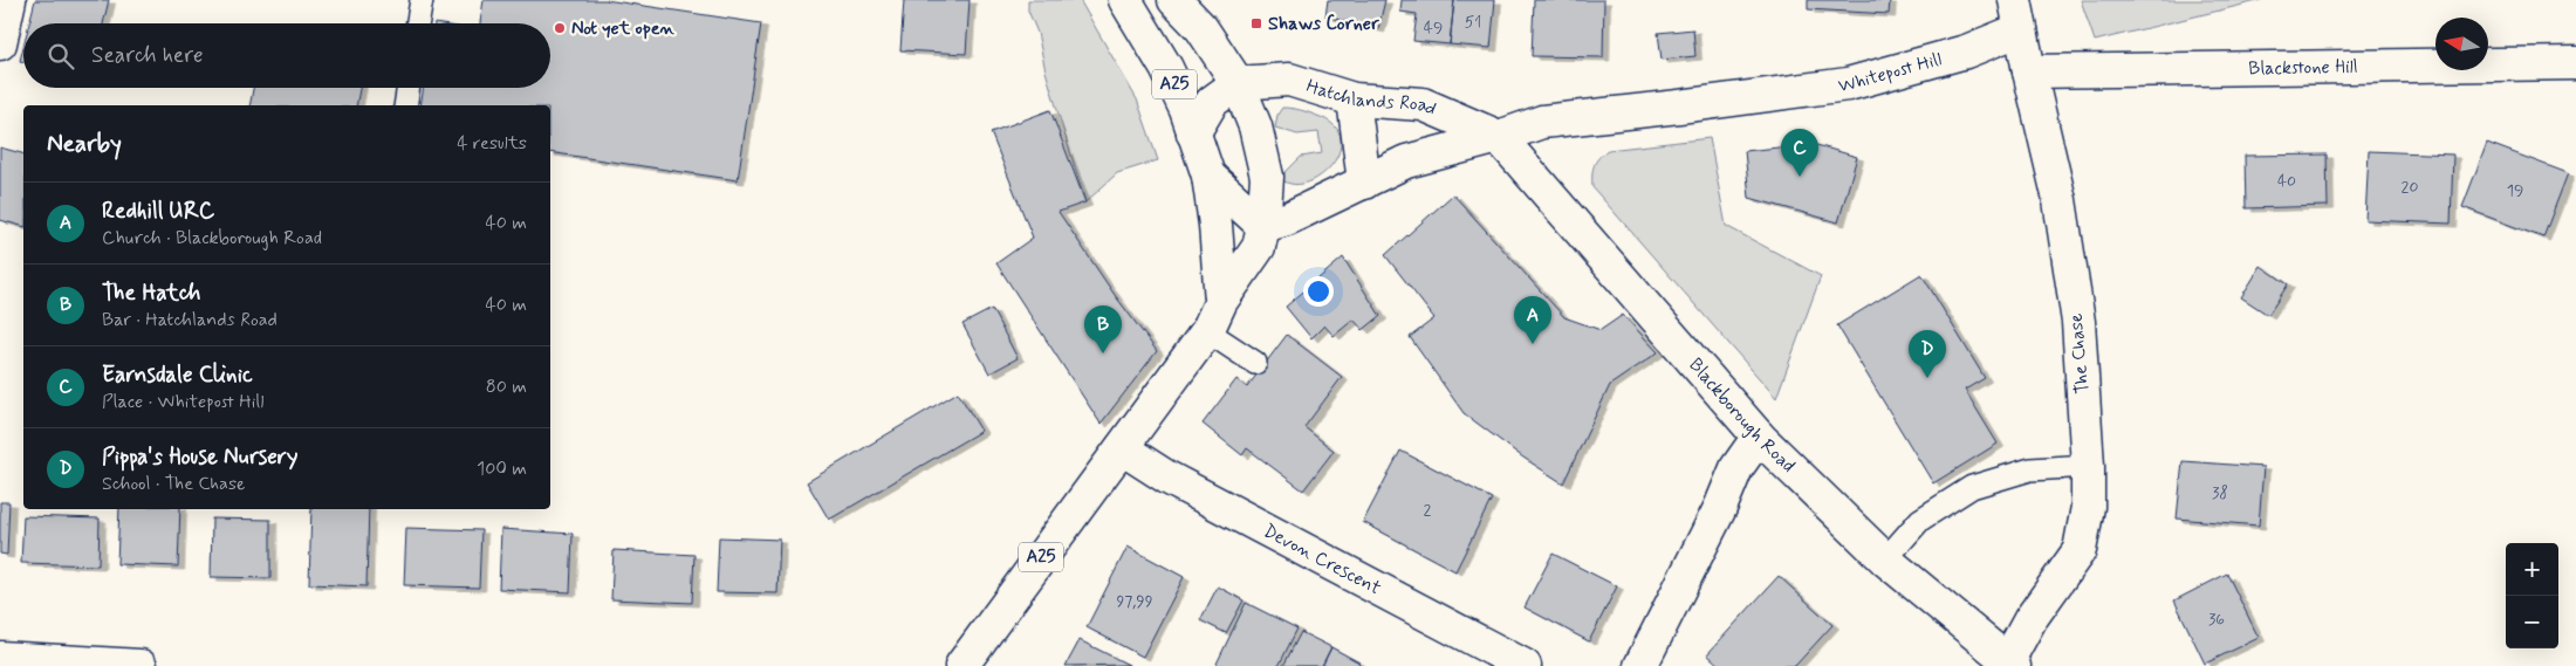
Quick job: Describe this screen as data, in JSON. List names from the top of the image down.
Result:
{
  "streets": {
    "street": [
      "Blackstone Hill",
      "Whitepost Hill",
      "A25",
      "Hatchlands Road",
      "The Chase",
      "Blackborough Road",
      "Devon Crescent"
    ]
  },
  "crossings": [
    ["Blackstone Hill", "The Chase"],
    ["Whitepost Hill", "Hatchlands Road"],
    ["Whitepost Hill", "The Chase"],
    ["Whitepost Hill", "Blackborough Road"],
    ["A25", "Hatchlands Road"],
    ["A25", "Devon Crescent"],
    ["Hatchlands Road", "Blackborough Road"],
    ["The Chase", "Blackborough Road"]
  ],
  "places": {
    "transit": ["Shaws Corner"],
    "other": ["Not yet open"]
  },
  "house_numbers": [
    "51",
    "49",
    "40",
    "20",
    "19",
    "38",
    "2",
    "97,99",
    "36"
  ],
  "north": "left",
  "page": {
    "search": "Search here",
    "heading": ["Nearby", "4 results"],
    "pins": [
      "C",
      "A",
      "B",
      "D"
    ],
    "list": [
      {
        "mark": "A",
        "name": "Redhill URC",
        "note": "Church · Blackborough Road",
        "value": "40 m"
      },
      {
        "mark": "B",
        "name": "The Hatch",
        "note": "Bar · Hatchlands Road",
        "value": "40 m"
      },
      {
        "mark": "C",
        "name": "Earnsdale Clinic",
        "note": "Place · Whitepost Hill",
        "value": "80 m"
      },
      {
        "mark": "D",
        "name": "Pippa's House Nursery",
        "note": "School · The Chase",
        "value": "100 m"
      }
    ],
    "map_buttons": ["+", "−"]
  }
}
